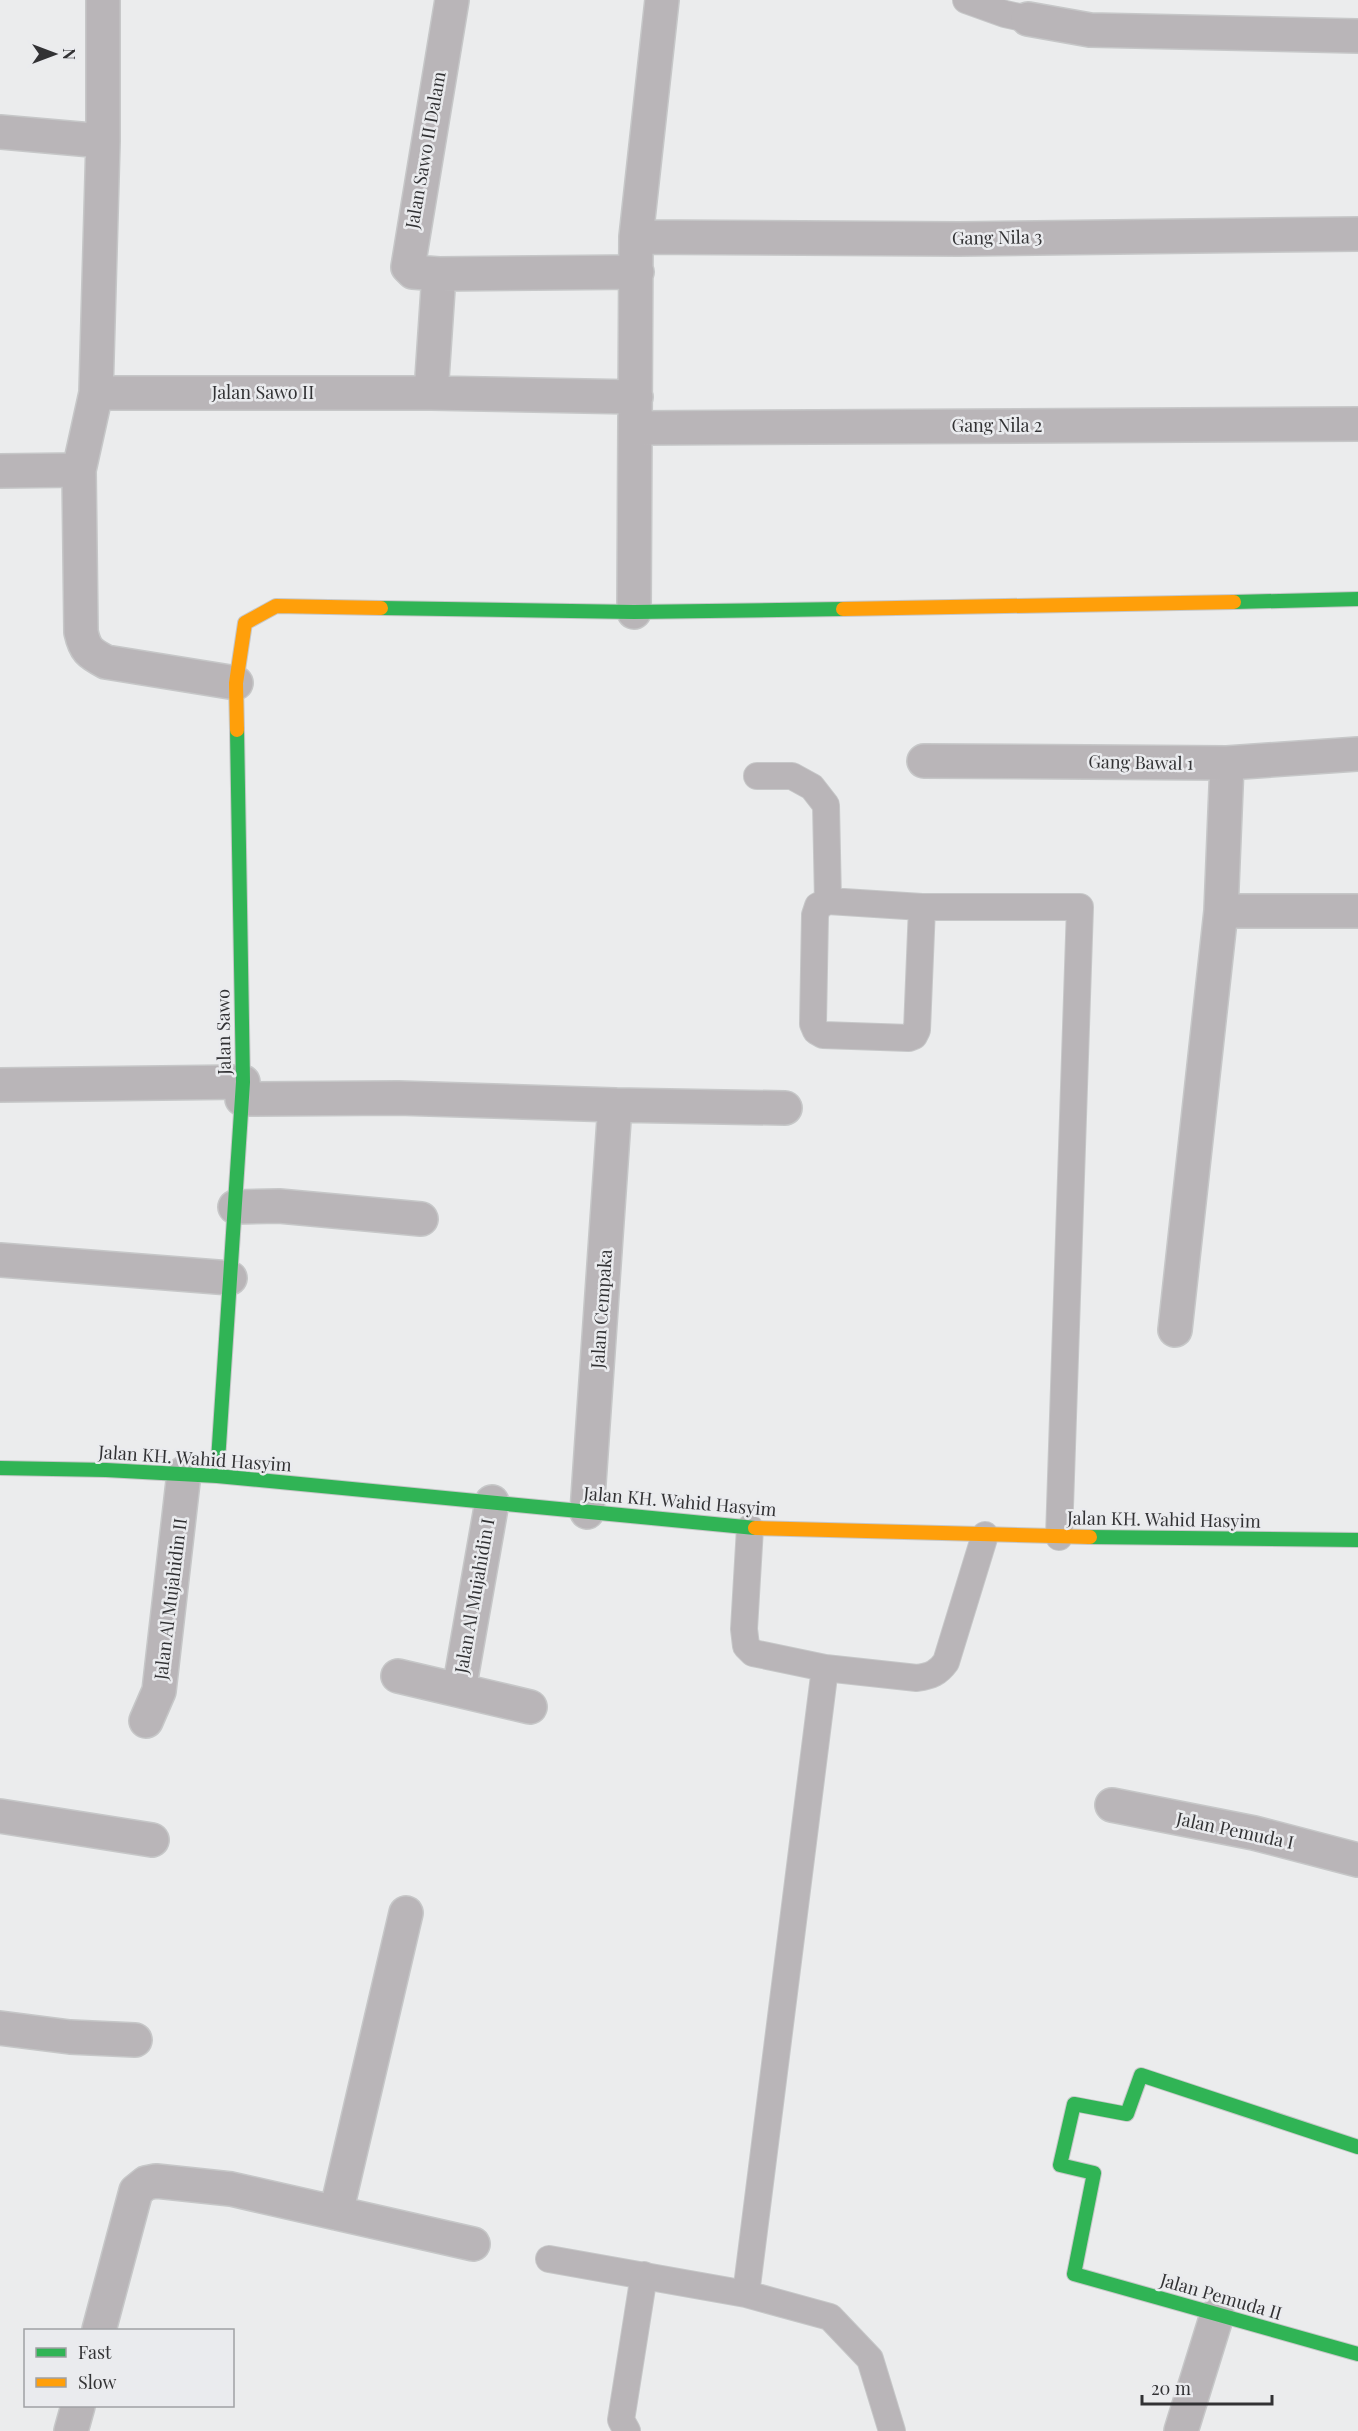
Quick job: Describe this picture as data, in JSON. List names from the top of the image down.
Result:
{
  "streets": {
    "street": [
      "Jalan Sawo II Dalam",
      "Gang Nila 3",
      "Jalan Sawo II",
      "Gang Nila 2",
      "Gang Bawal 1",
      "Jalan Sawo",
      "Jalan Cempaka",
      "Jalan KH. Wahid Hasyim",
      "Jalan Al Mujahidin I",
      "Jalan Al Mujahidin II",
      "Jalan Pemuda I",
      "Jalan Pemuda II"
    ]
  },
  "crossings": [
    ["Jalan Sawo II", "Gang Nila 2"],
    ["Jalan Sawo", "Jalan KH. Wahid Hasyim"],
    ["Jalan Cempaka", "Jalan KH. Wahid Hasyim"],
    ["Jalan KH. Wahid Hasyim", "Jalan Al Mujahidin I"],
    ["Jalan KH. Wahid Hasyim", "Jalan Al Mujahidin II"]
  ],
  "legend": ["Fast", "Slow"],
  "scale_bar": "20 m",
  "north": "right"
}
